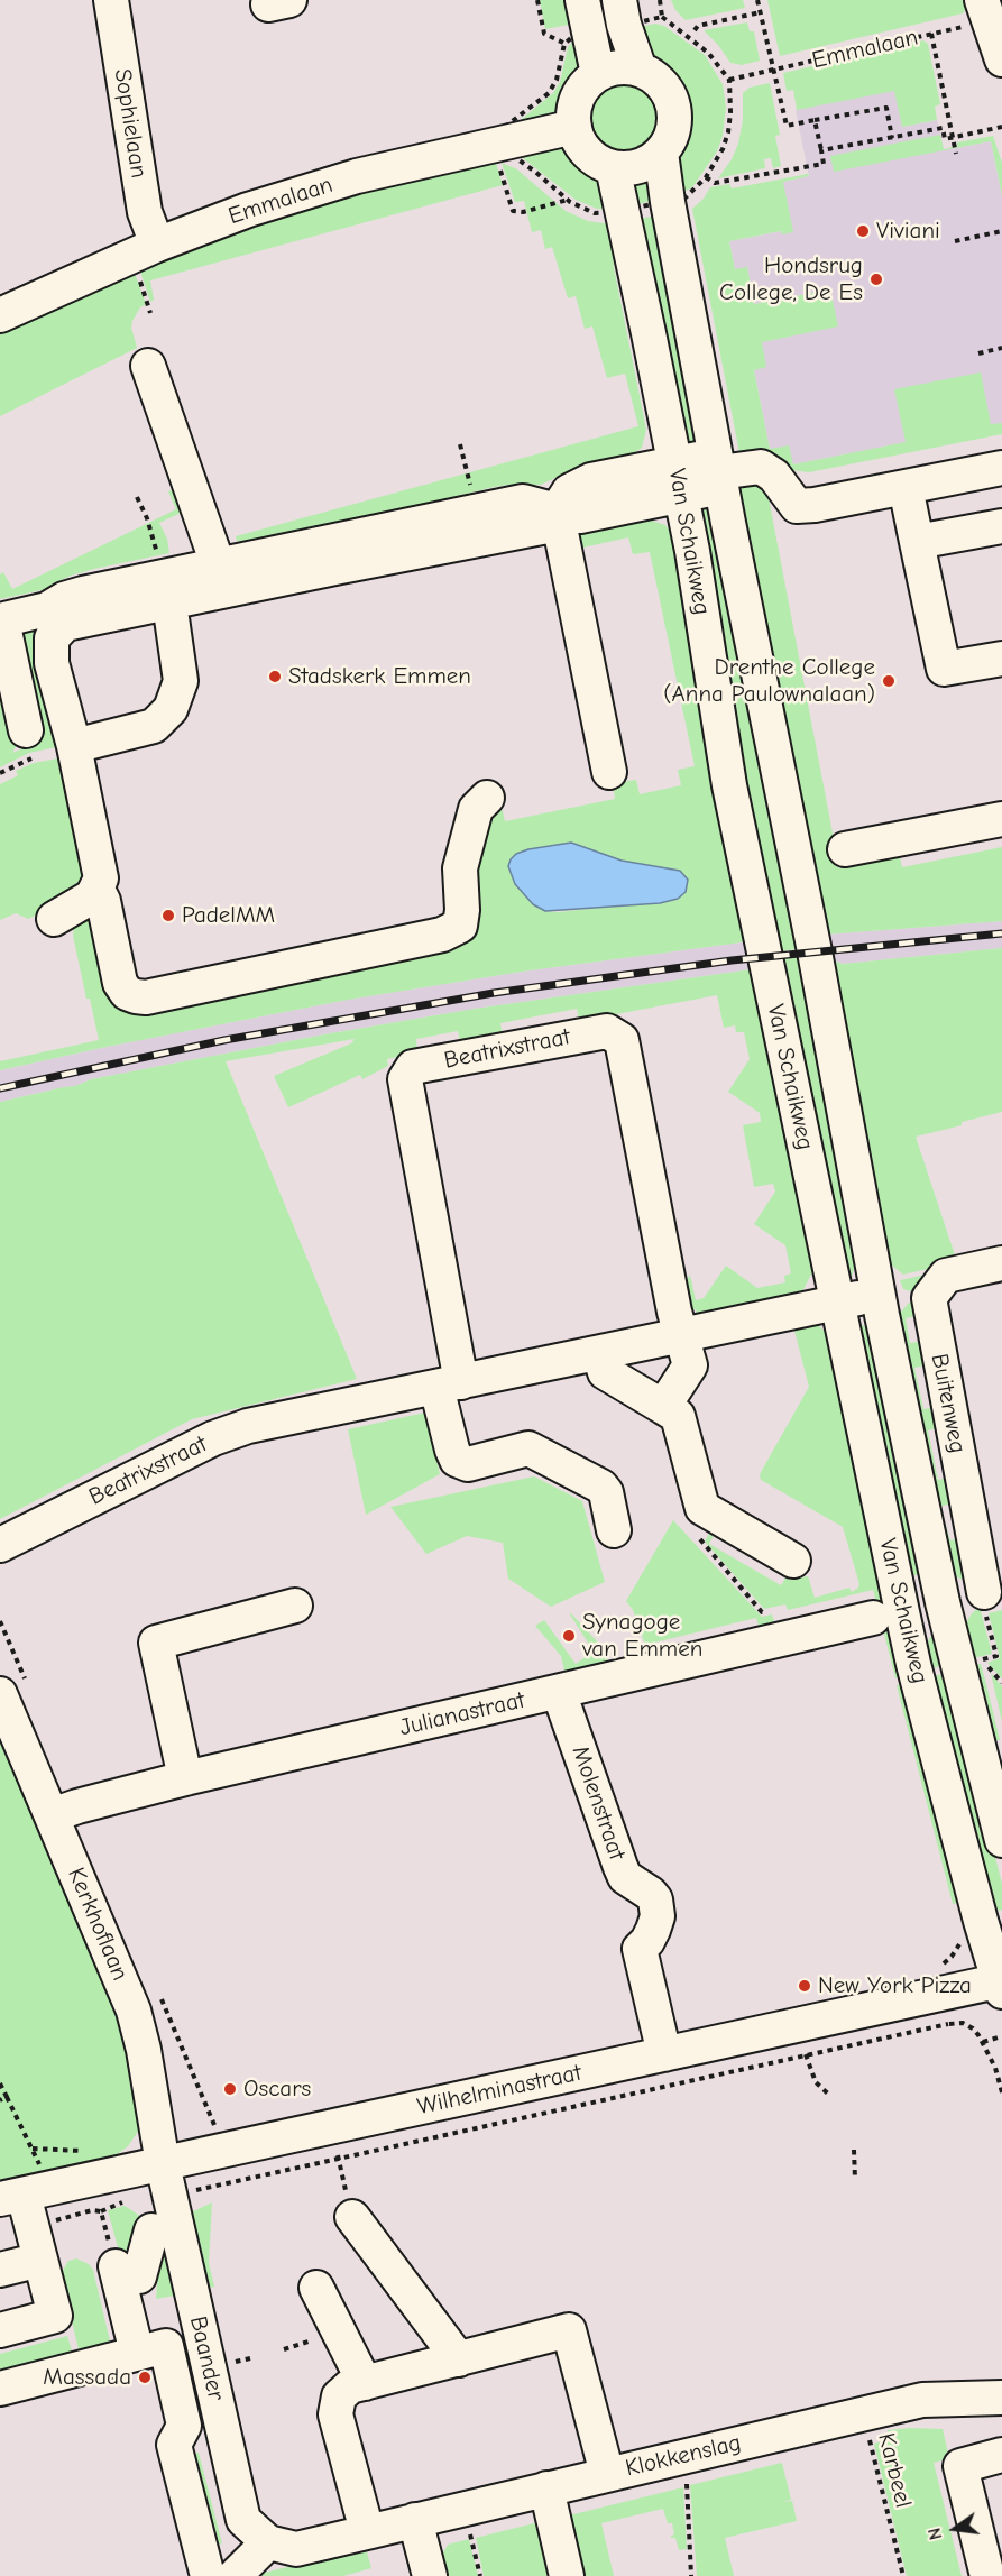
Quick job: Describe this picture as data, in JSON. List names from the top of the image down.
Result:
{
  "streets": {
    "street": [
      "Emmalaan",
      "Sophielaan",
      "Van Schaikweg",
      "Beatrixstraat",
      "Buitenweg",
      "Julianastraat",
      "Molenstraat",
      "Kerkhoflaan",
      "Wilhelminastraat",
      "Baander",
      "Klokkenslag"
    ],
    "path": ["Karbeel"]
  },
  "crossings": [
    ["Emmalaan", "Sophielaan"],
    ["Emmalaan", "Van Schaikweg"],
    ["Van Schaikweg", "Beatrixstraat"],
    ["Van Schaikweg", "Julianastraat"],
    ["Van Schaikweg", "Wilhelminastraat"],
    ["Julianastraat", "Molenstraat"],
    ["Julianastraat", "Kerkhoflaan"],
    ["Molenstraat", "Wilhelminastraat"],
    ["Kerkhoflaan", "Wilhelminastraat"],
    ["Kerkhoflaan", "Baander"],
    ["Wilhelminastraat", "Baander"],
    ["Baander", "Klokkenslag"],
    ["Klokkenslag", "Karbeel"]
  ],
  "places": [
    "Viviani",
    "Hondsrug College, De Es",
    "Stadskerk Emmen",
    "Drenthe College (Anna Paulownalaan)",
    "PadelMM",
    "Synagoge van Emmen",
    "New York Pizza",
    "Oscars",
    "Massada"
  ],
  "north": "left"
}
